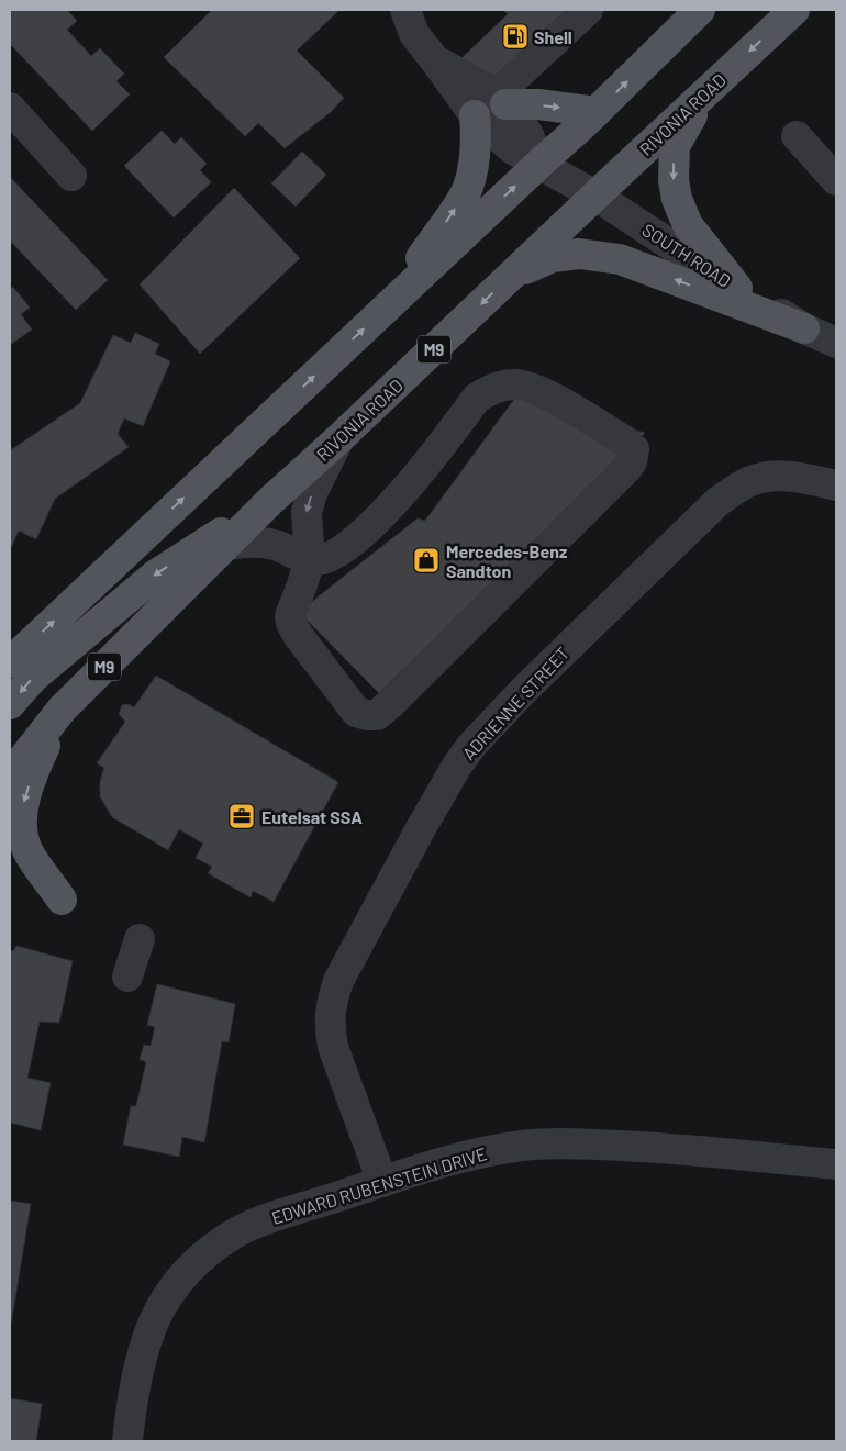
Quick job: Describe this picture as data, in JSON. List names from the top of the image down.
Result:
{
  "streets": {
    "main road": ["RIVONIA ROAD", "M9"],
    "street": ["SOUTH ROAD", "ADRIENNE STREET", "EDWARD RUBENSTEIN DRIVE"]
  },
  "crossings": [
    ["RIVONIA ROAD", "SOUTH ROAD"],
    ["ADRIENNE STREET", "EDWARD RUBENSTEIN DRIVE"]
  ],
  "places": {
    "fuel station": ["Shell"],
    "shop": ["Mercedes-Benz Sandton"],
    "office": ["Eutelsat SSA"]
  }
}
